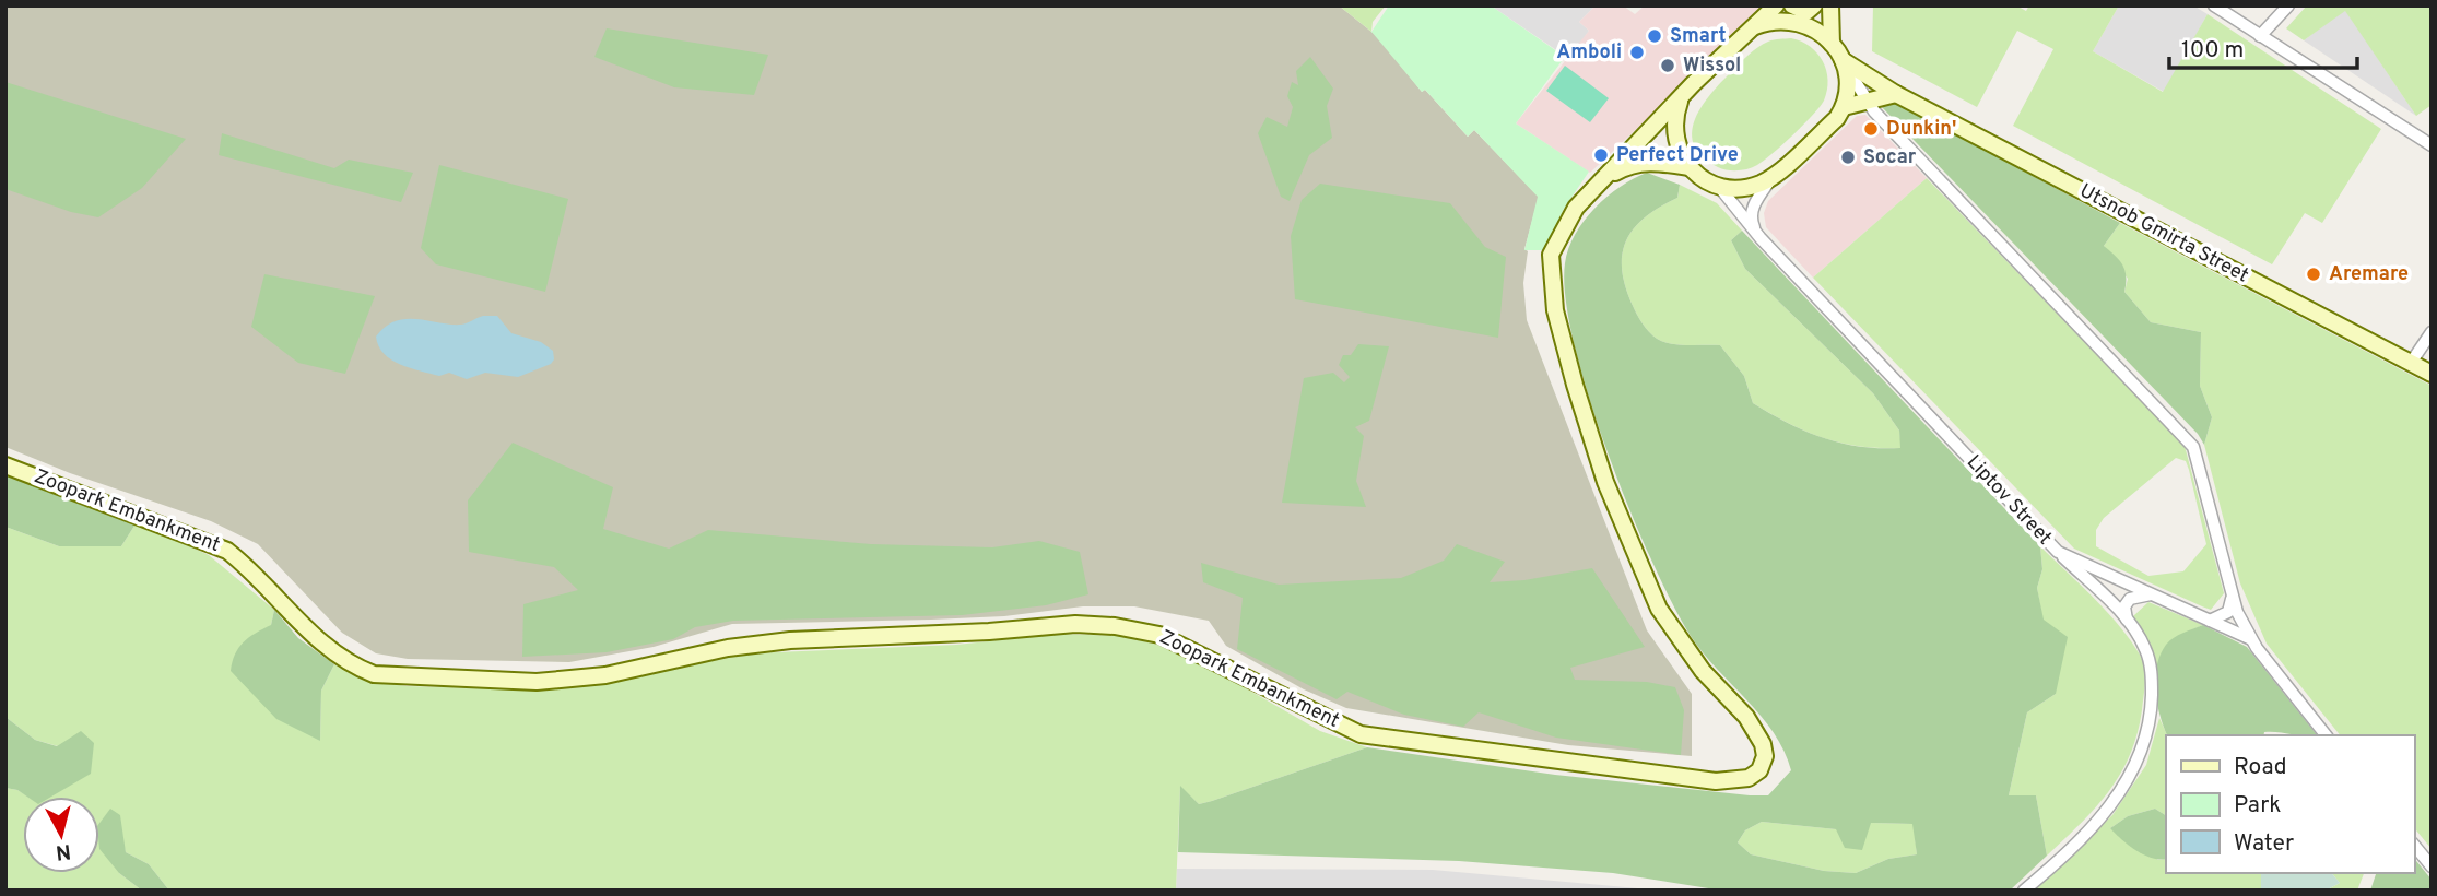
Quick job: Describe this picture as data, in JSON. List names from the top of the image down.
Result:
{
  "streets": {
    "main road": ["Utsnob Gmirta Street", "Zoopark Embankment"],
    "street": ["Liptov Street"]
  },
  "crossings": [
    ["Utsnob Gmirta Street", "Liptov Street"],
    ["Utsnob Gmirta Street", "Zoopark Embankment"],
    ["Liptov Street", "Zoopark Embankment"]
  ],
  "places": [
    "Smart",
    "Amboli",
    "Wissol",
    "Dunkin'",
    "Perfect Drive",
    "Socar",
    "Aremare"
  ],
  "legend": ["Road", "Park", "Water"],
  "scale_bar": "100 m",
  "north": "bottom"
}
